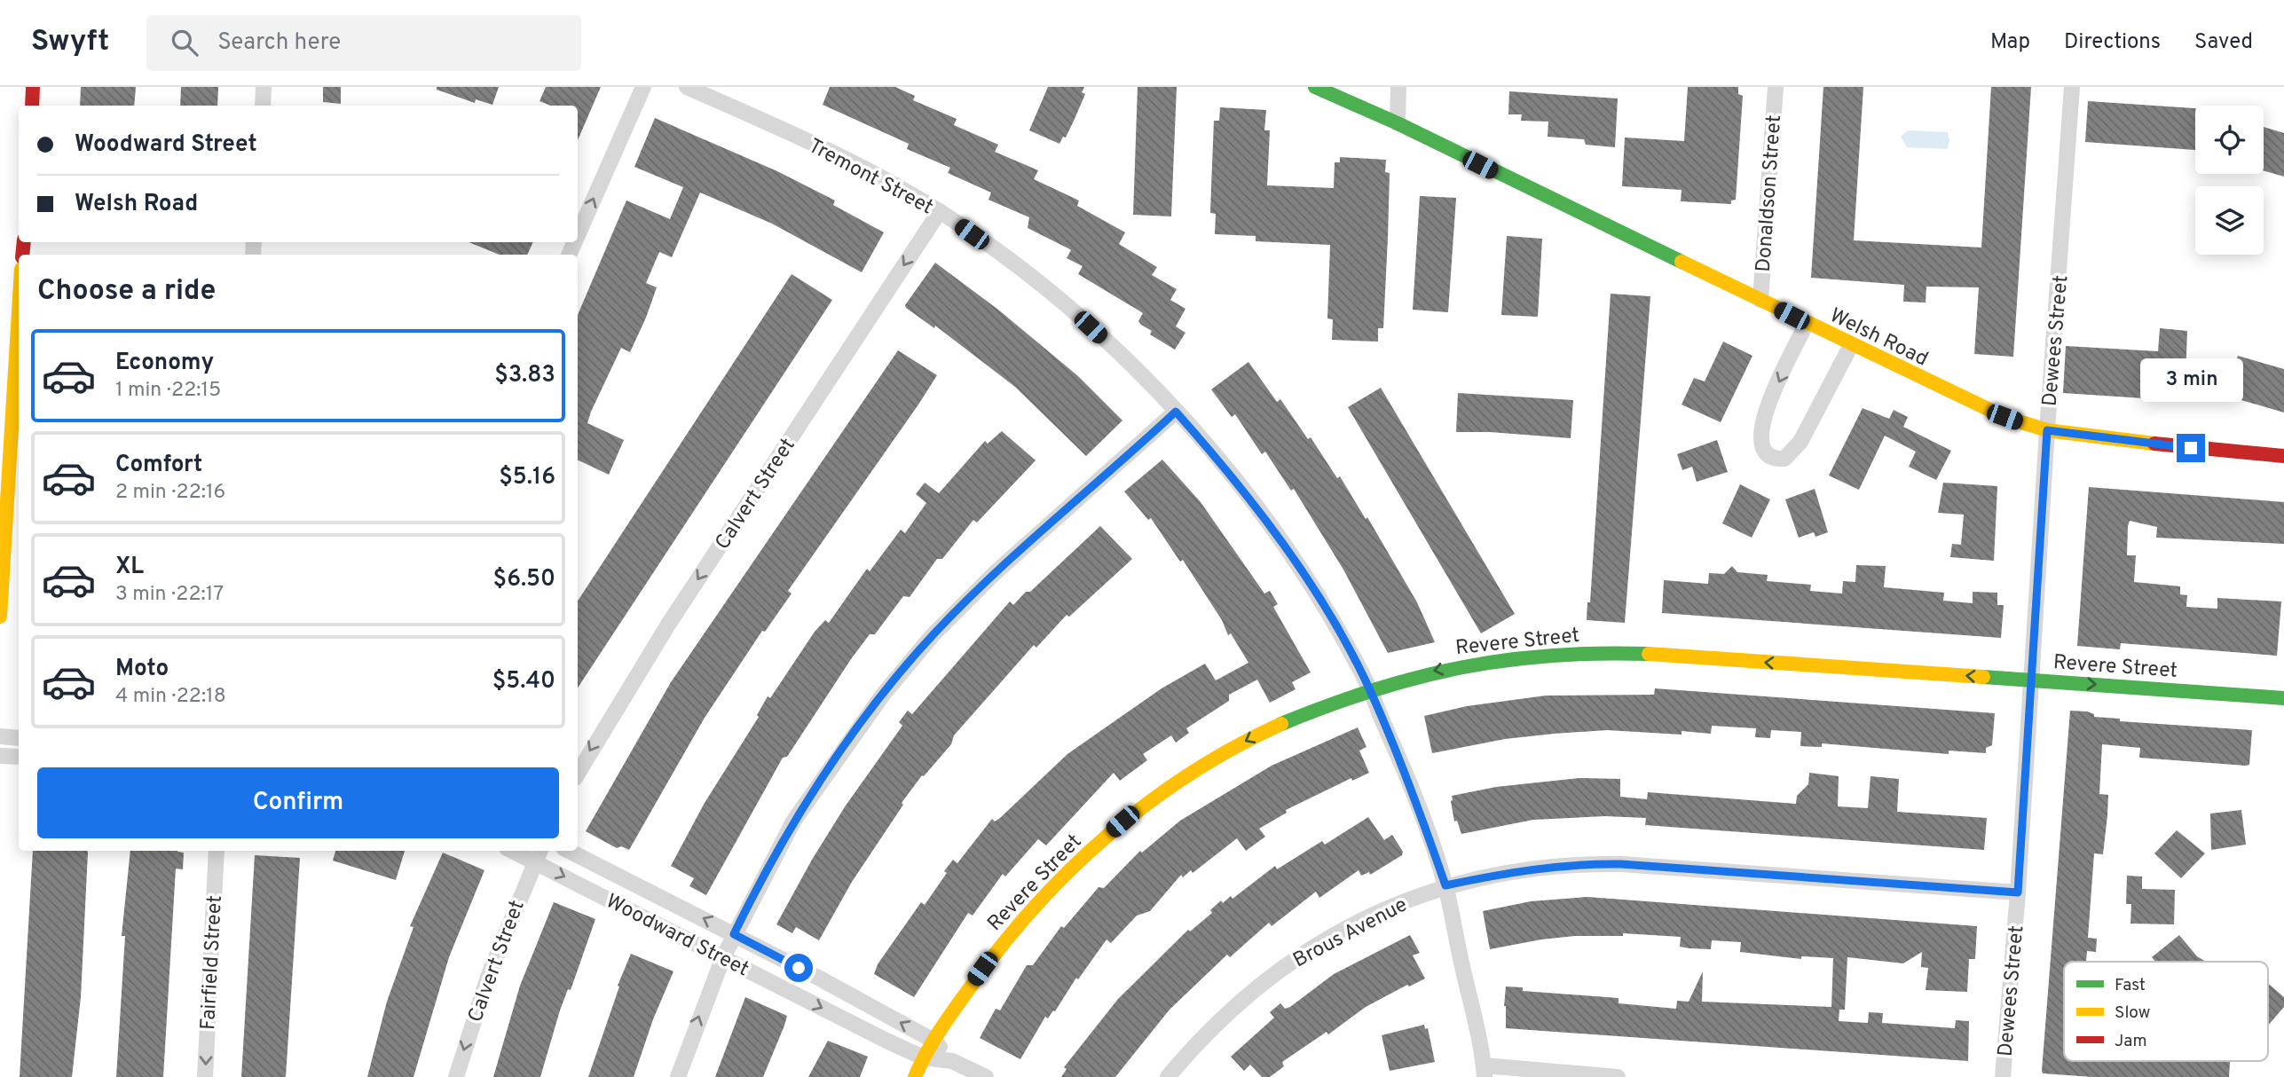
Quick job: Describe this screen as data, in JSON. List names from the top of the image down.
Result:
{
  "streets": {
    "main road": ["Welsh Road", "Revere Street"],
    "street": [
      "Tremont Street",
      "Donaldson Street",
      "Dewees Street",
      "Calvert Street",
      "Brous Avenue",
      "Woodward Street",
      "Fairfield Street"
    ]
  },
  "crossings": [
    ["Tremont Street", "Calvert Street"],
    ["Tremont Street", "Revere Street"],
    ["Tremont Street", "Brous Avenue"],
    ["Donaldson Street", "Welsh Road"],
    ["Welsh Road", "Dewees Street"],
    ["Dewees Street", "Revere Street"],
    ["Dewees Street", "Brous Avenue"],
    ["Calvert Street", "Woodward Street"],
    ["Revere Street", "Woodward Street"]
  ],
  "one_way": ["Calvert Street", "Fairfield Street"],
  "legend": ["Fast", "Slow", "Jam"],
  "page": {
    "header": "Swyft",
    "search": "Search here",
    "nav": ["Map", "Directions", "Saved"],
    "banner": ["Woodward Street", "Welsh Road"],
    "heading": "Choose a ride",
    "list": [
      {
        "name": "Economy",
        "note": "1 min · 22:15",
        "value": "$3.83"
      },
      {
        "name": "Comfort",
        "note": "2 min · 22:16",
        "value": "$5.16"
      },
      {
        "name": "XL",
        "note": "3 min · 22:17",
        "value": "$6.50"
      },
      {
        "name": "Moto",
        "note": "4 min · 22:18",
        "value": "$5.40"
      }
    ],
    "bubble": "3 min",
    "buttons": "Confirm"
  }
}
